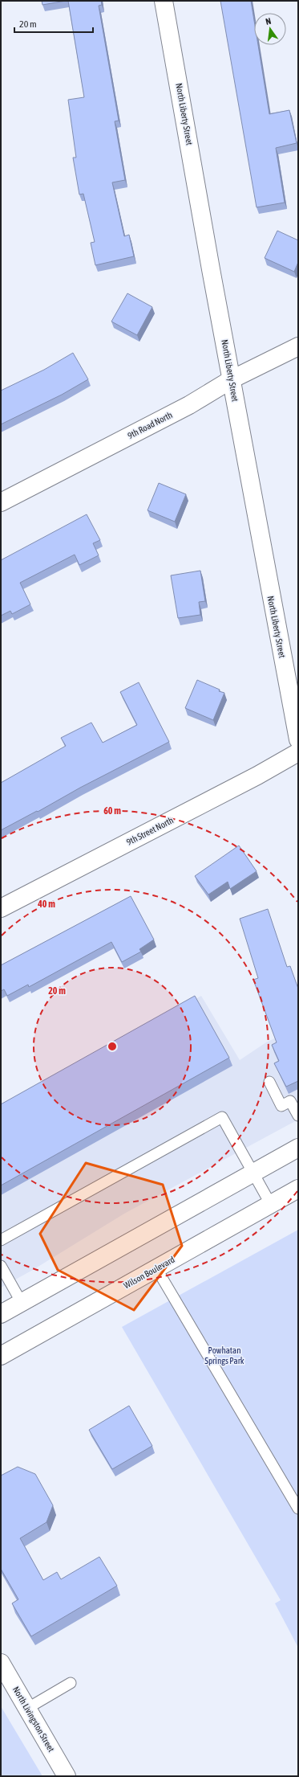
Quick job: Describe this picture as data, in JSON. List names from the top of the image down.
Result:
{
  "streets": {
    "street": [
      "North Liberty Street",
      "9th Road North",
      "9th Street North",
      "Wilson Boulevard",
      "North Livingston Street"
    ]
  },
  "crossings": [
    ["North Liberty Street", "9th Road North"]
  ],
  "parks": ["Powhatan Springs Park"],
  "scale_bar": "20 m",
  "north": "top",
  "rings": ["60 m", "40 m", "20 m"]
}
